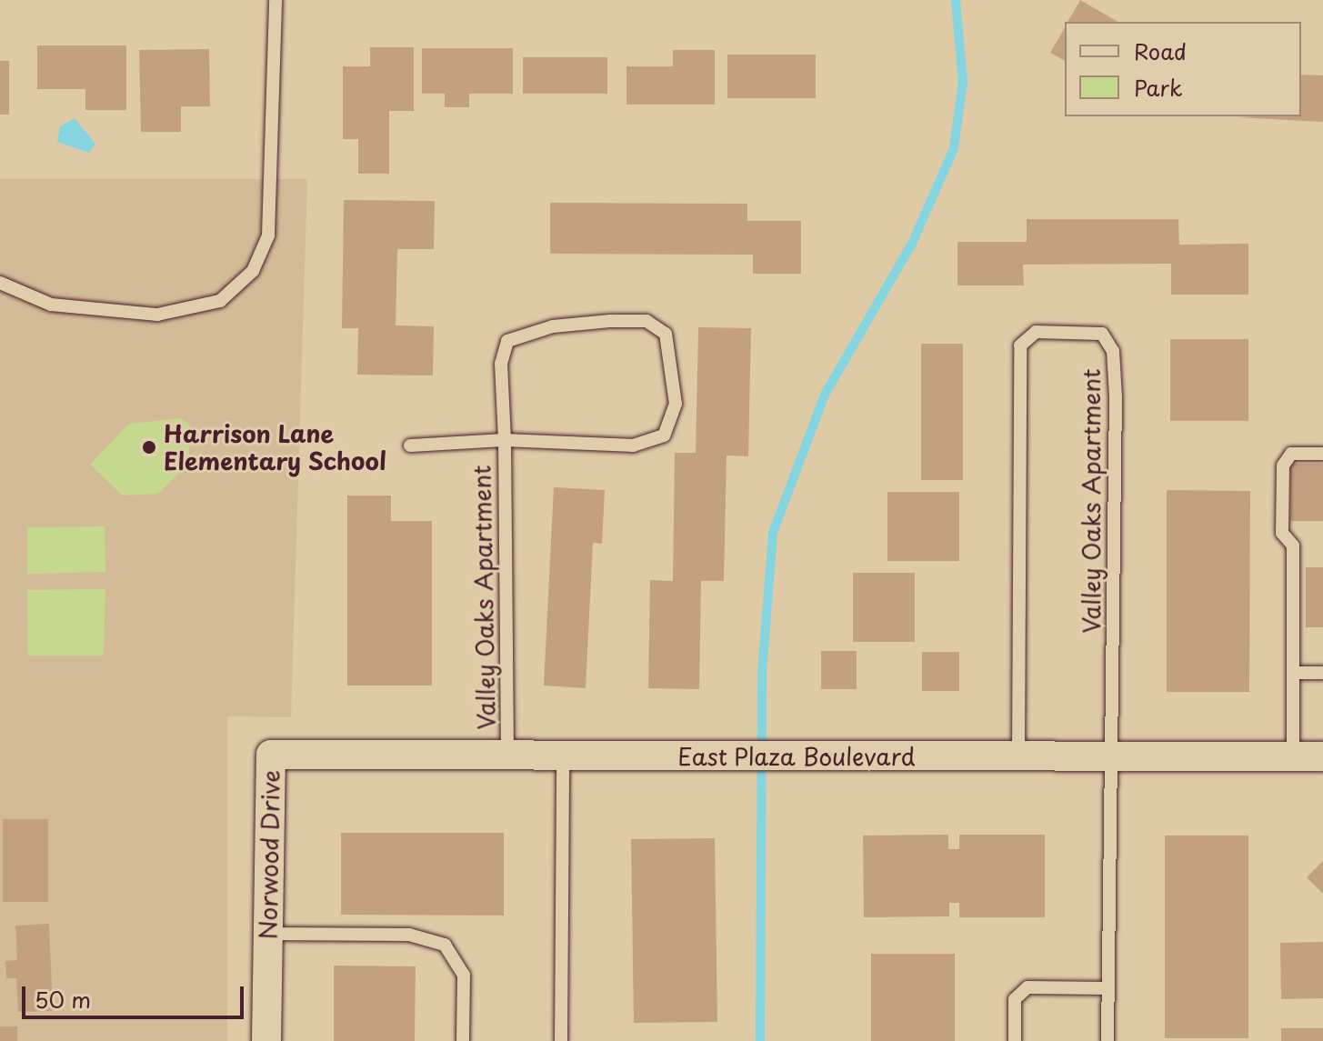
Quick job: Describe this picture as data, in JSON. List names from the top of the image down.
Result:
{
  "streets": {
    "street": ["East Plaza Boulevard", "Norwood Drive"],
    "lane": ["Valley Oaks Apartment"]
  },
  "crossings": [
    ["Valley Oaks Apartment", "East Plaza Boulevard"],
    ["East Plaza Boulevard", "Norwood Drive"]
  ],
  "places": ["Harrison Lane Elementary School"],
  "legend": ["Road", "Park"],
  "scale_bar": "50 m"
}
